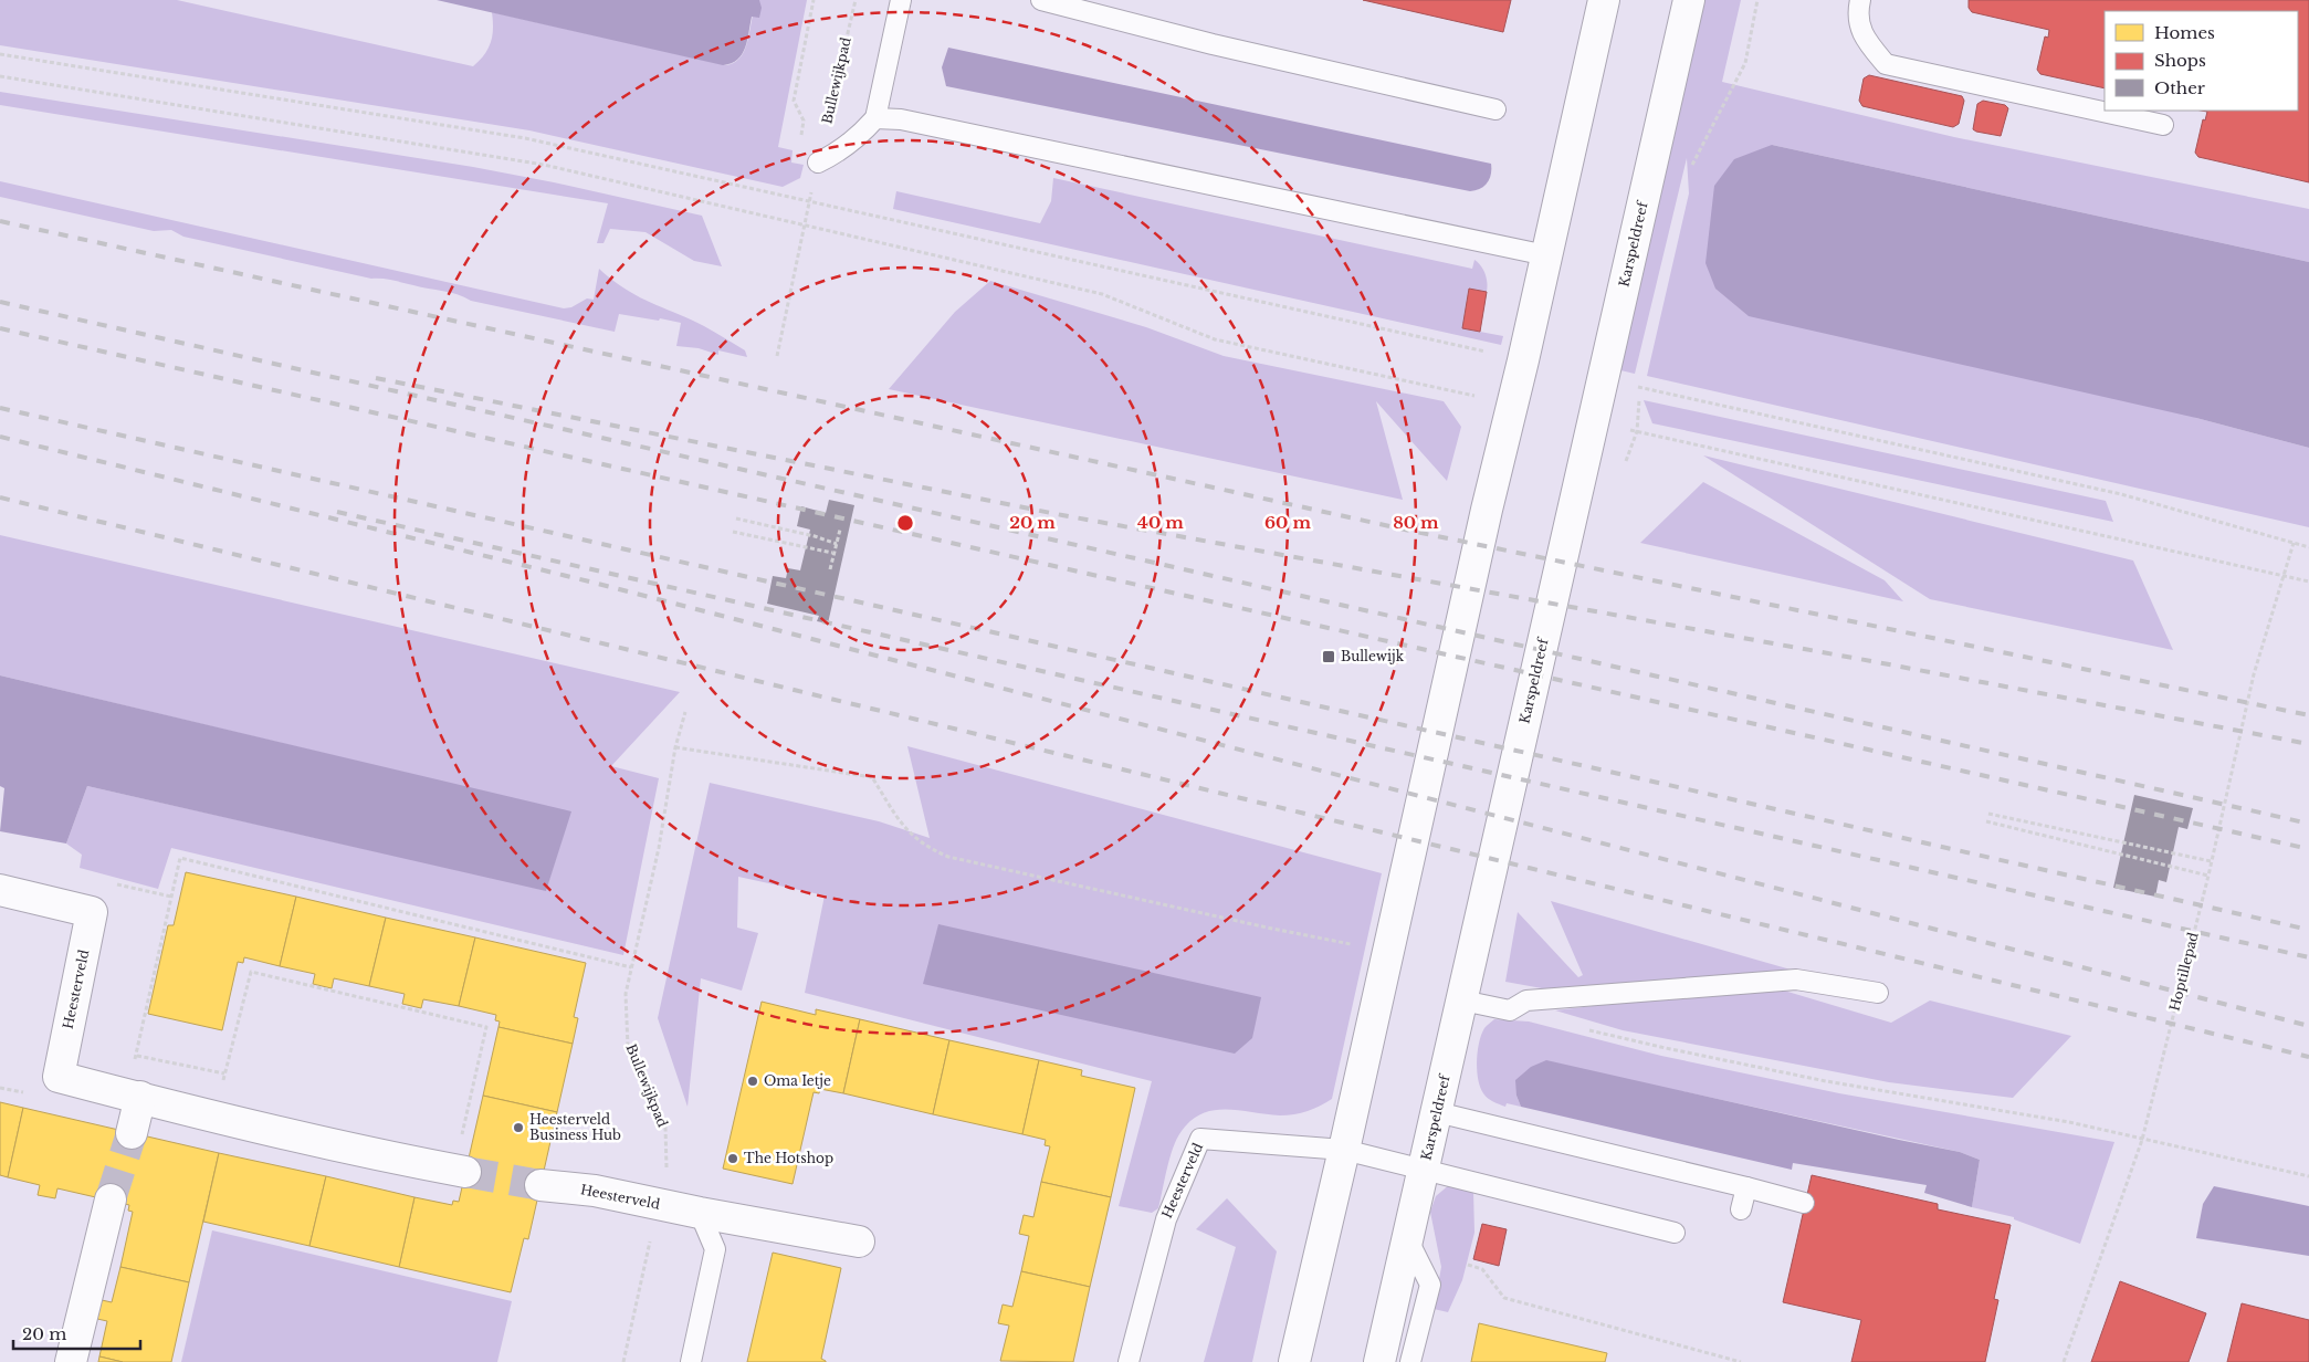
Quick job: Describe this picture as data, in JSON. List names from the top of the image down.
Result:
{
  "streets": {
    "main road": ["Karspeldreef", "Heesterveld"],
    "path": ["Bullewijkpad", "Hoptillepad"]
  },
  "crossings": [
    ["Bullewijkpad", "Heesterveld"]
  ],
  "places": {
    "transit": ["Bullewijk"],
    "other": ["Oma Ietje", "Heesterveld Business Hub", "The Hotshop"]
  },
  "legend": ["Homes", "Shops", "Other"],
  "scale_bar": "20 m",
  "rings": [
    "20 m",
    "40 m",
    "60 m",
    "80 m"
  ]
}
